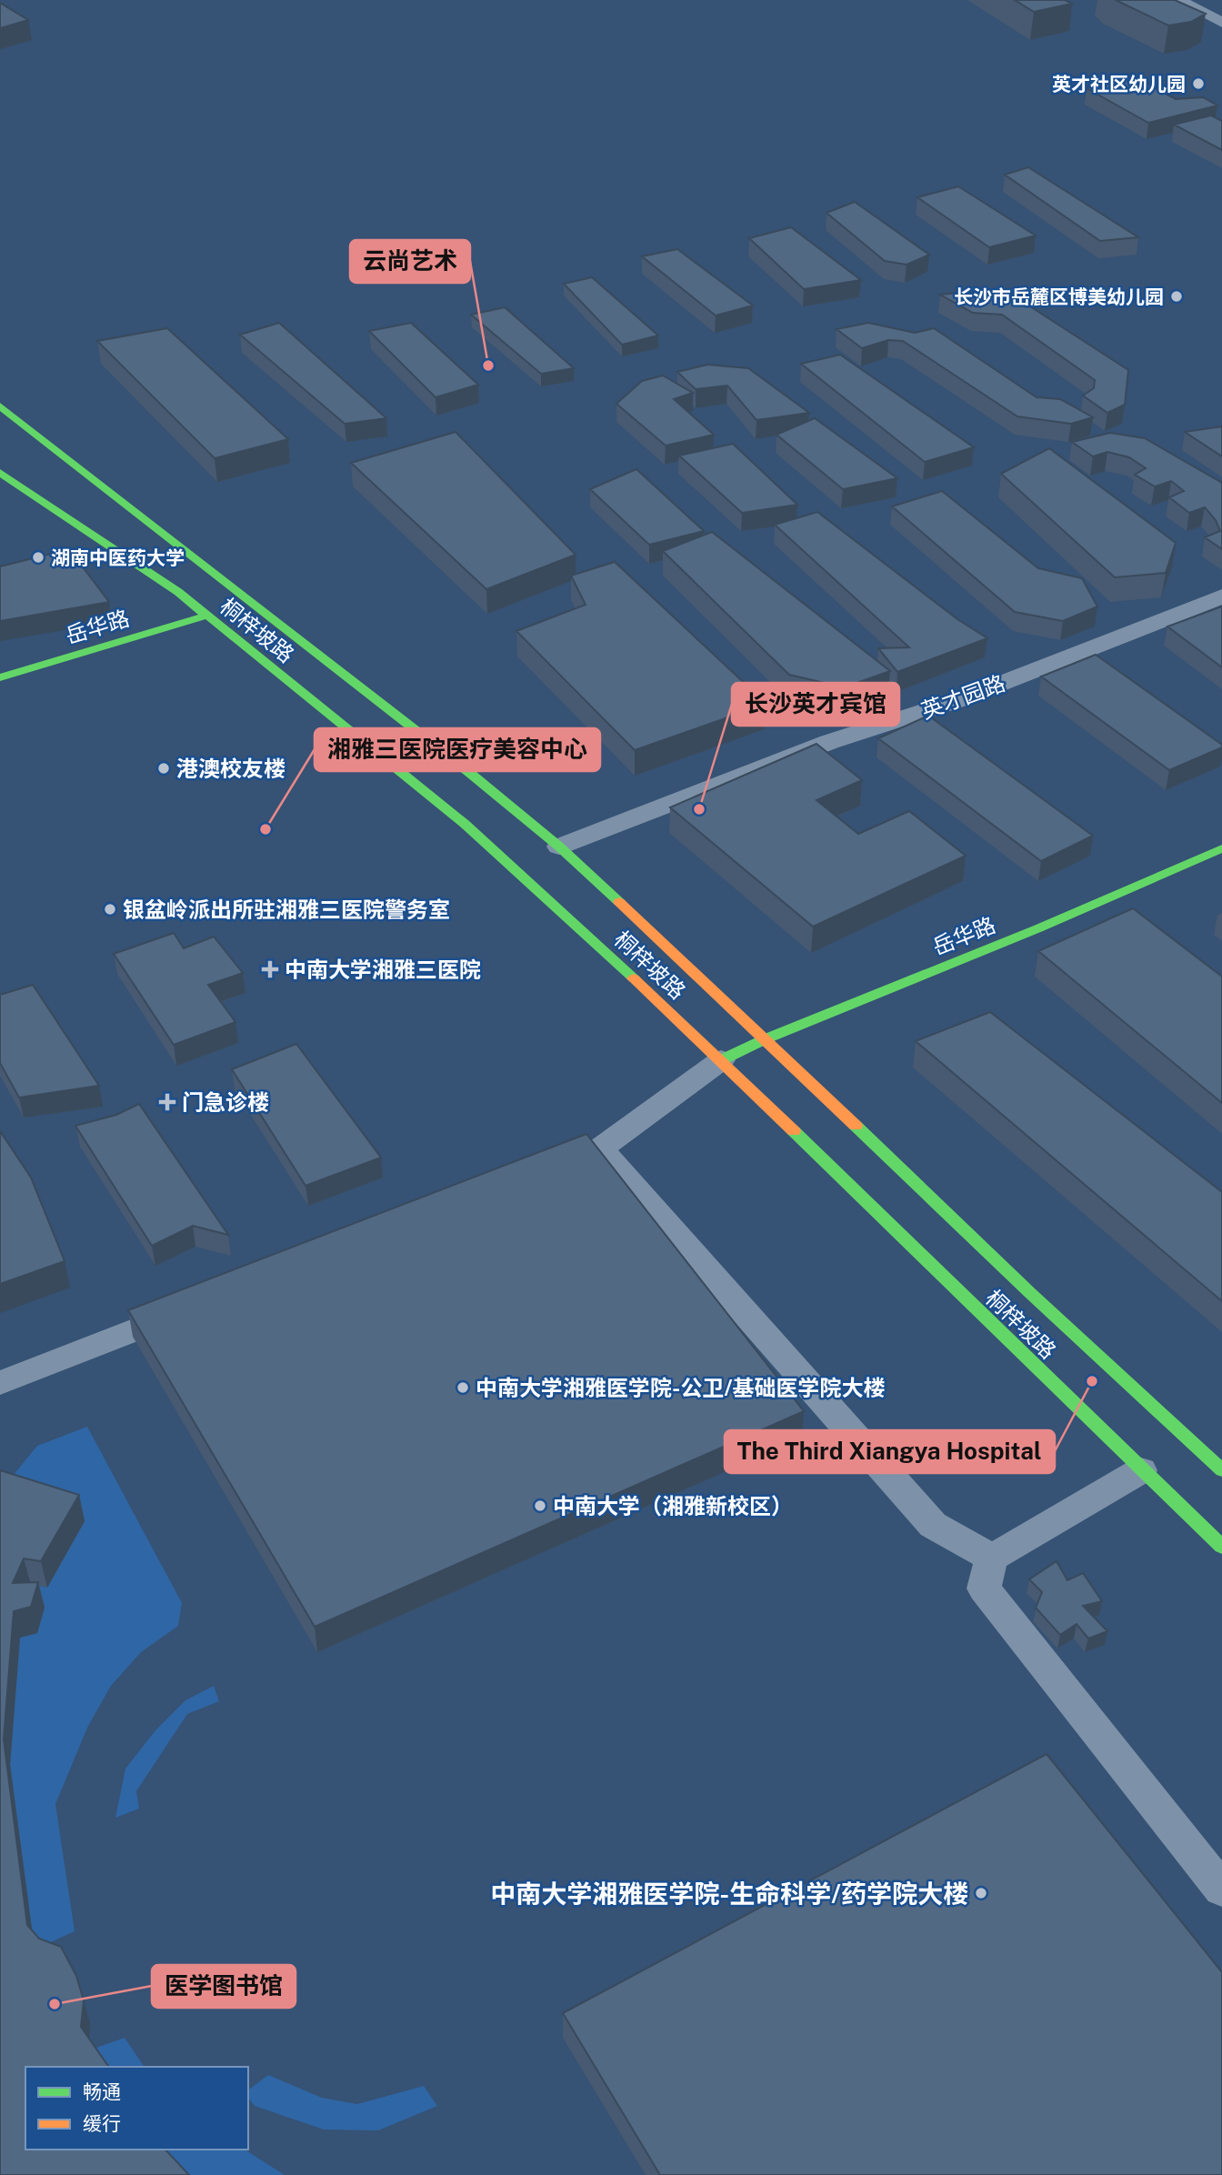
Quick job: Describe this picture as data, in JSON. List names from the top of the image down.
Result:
{
  "streets": {
    "main road": ["岳华路", "桐梓坡路"],
    "street": ["英才园路"]
  },
  "crossings": [
    ["岳华路", "桐梓坡路"],
    ["桐梓坡路", "英才园路"]
  ],
  "places": {
    "other": [
      "英才社区幼儿园",
      "长沙市岳麓区博美幼儿园",
      "云尚艺术",
      "湖南中医药大学",
      "港澳校友楼",
      "长沙英才宾馆",
      "湘雅三医院医疗美容中心",
      "银盆岭派出所驻湘雅三医院警务室",
      "The Third Xiangya Hospital",
      "中南大学湘雅医学院-公卫/基础医学院大楼",
      "中南大学（湘雅新校区）",
      "中南大学湘雅医学院-生命科学/药学院大楼",
      "医学图书馆"
    ],
    "health": ["中南大学湘雅三医院", "门急诊楼"]
  },
  "legend": ["畅通", "缓行"]
}
